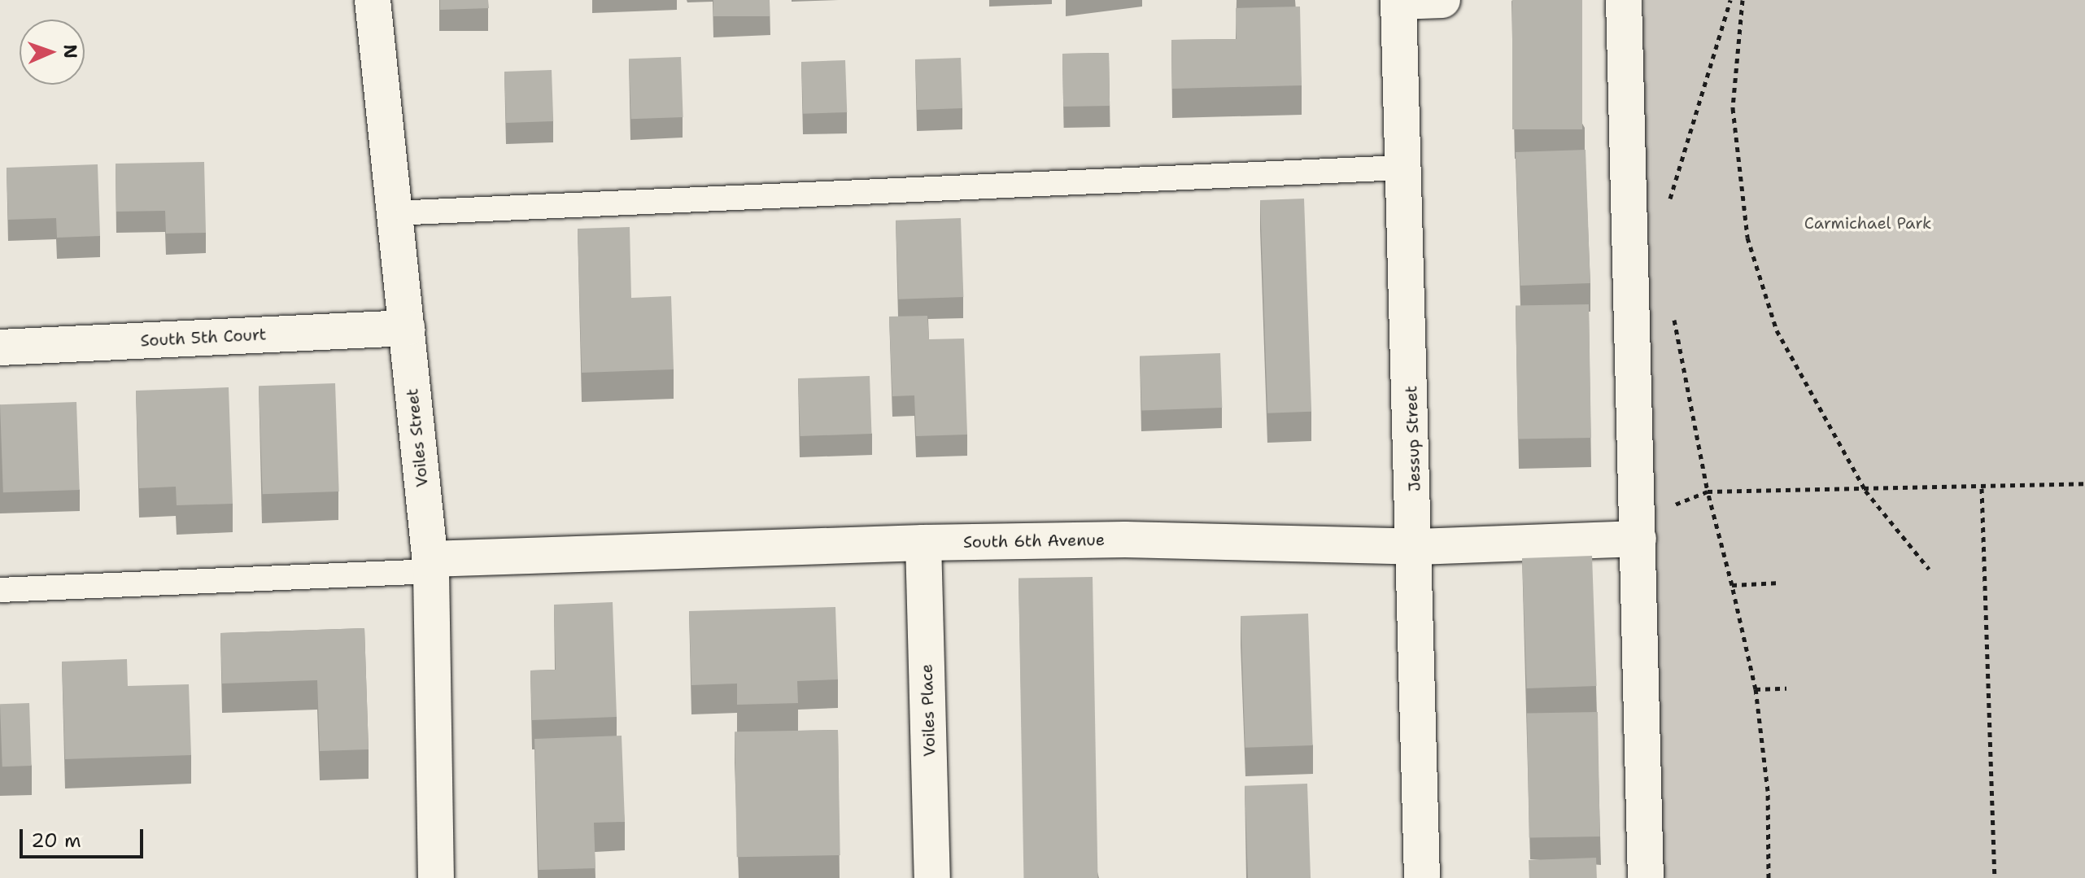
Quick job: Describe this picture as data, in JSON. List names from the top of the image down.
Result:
{
  "streets": {
    "street": [
      "South 5th Court",
      "Voiles Street",
      "Jessup Street",
      "South 6th Avenue",
      "Voiles Place"
    ]
  },
  "crossings": [
    ["South 5th Court", "Voiles Street"],
    ["Voiles Street", "South 6th Avenue"],
    ["Jessup Street", "South 6th Avenue"],
    ["South 6th Avenue", "Voiles Place"]
  ],
  "parks": ["Carmichael Park"],
  "scale_bar": "20 m",
  "north": "right"
}
